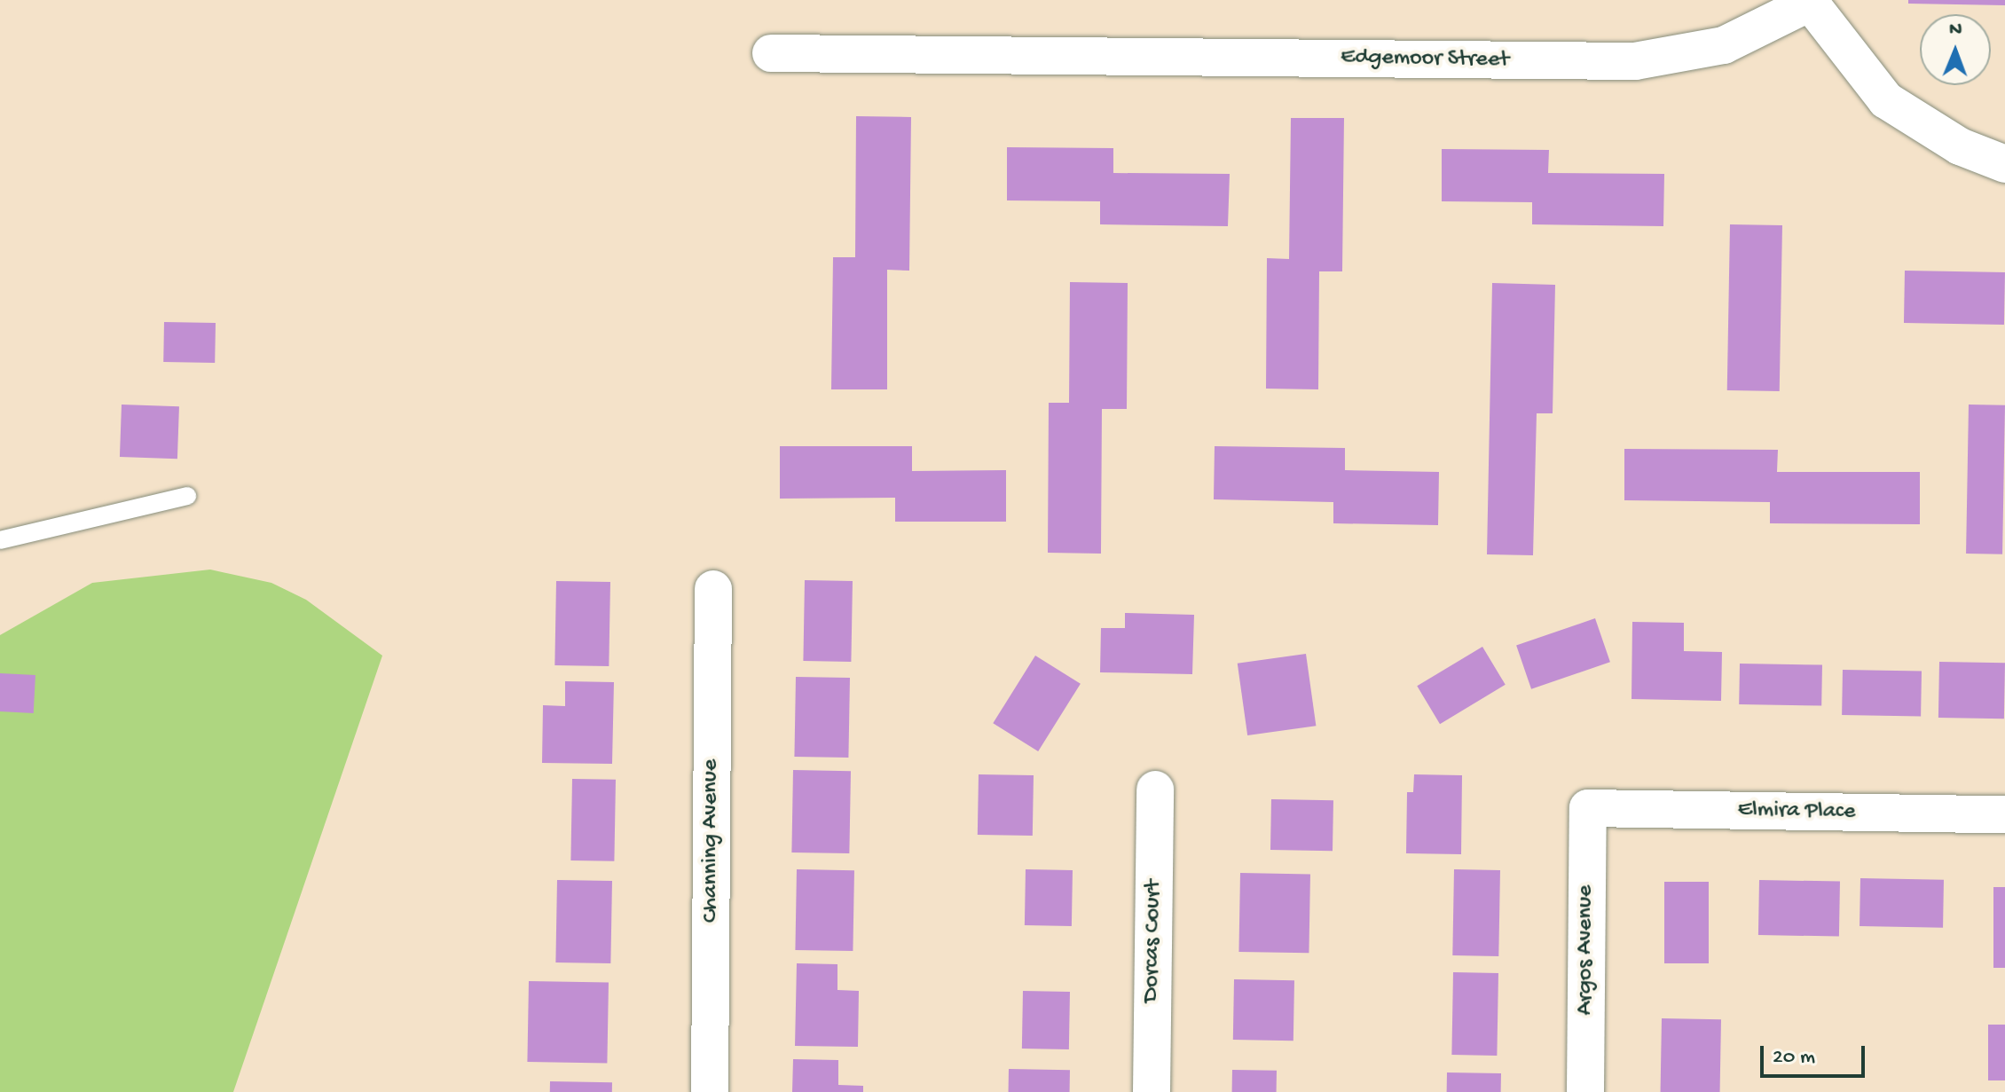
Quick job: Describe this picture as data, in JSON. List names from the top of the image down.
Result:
{
  "streets": {
    "street": [
      "Edgemoor Street",
      "Elmira Place",
      "Channing Avenue",
      "Dorcas Court",
      "Argos Avenue"
    ]
  },
  "crossings": [
    ["Elmira Place", "Argos Avenue"]
  ],
  "scale_bar": "20 m",
  "north": "top"
}
